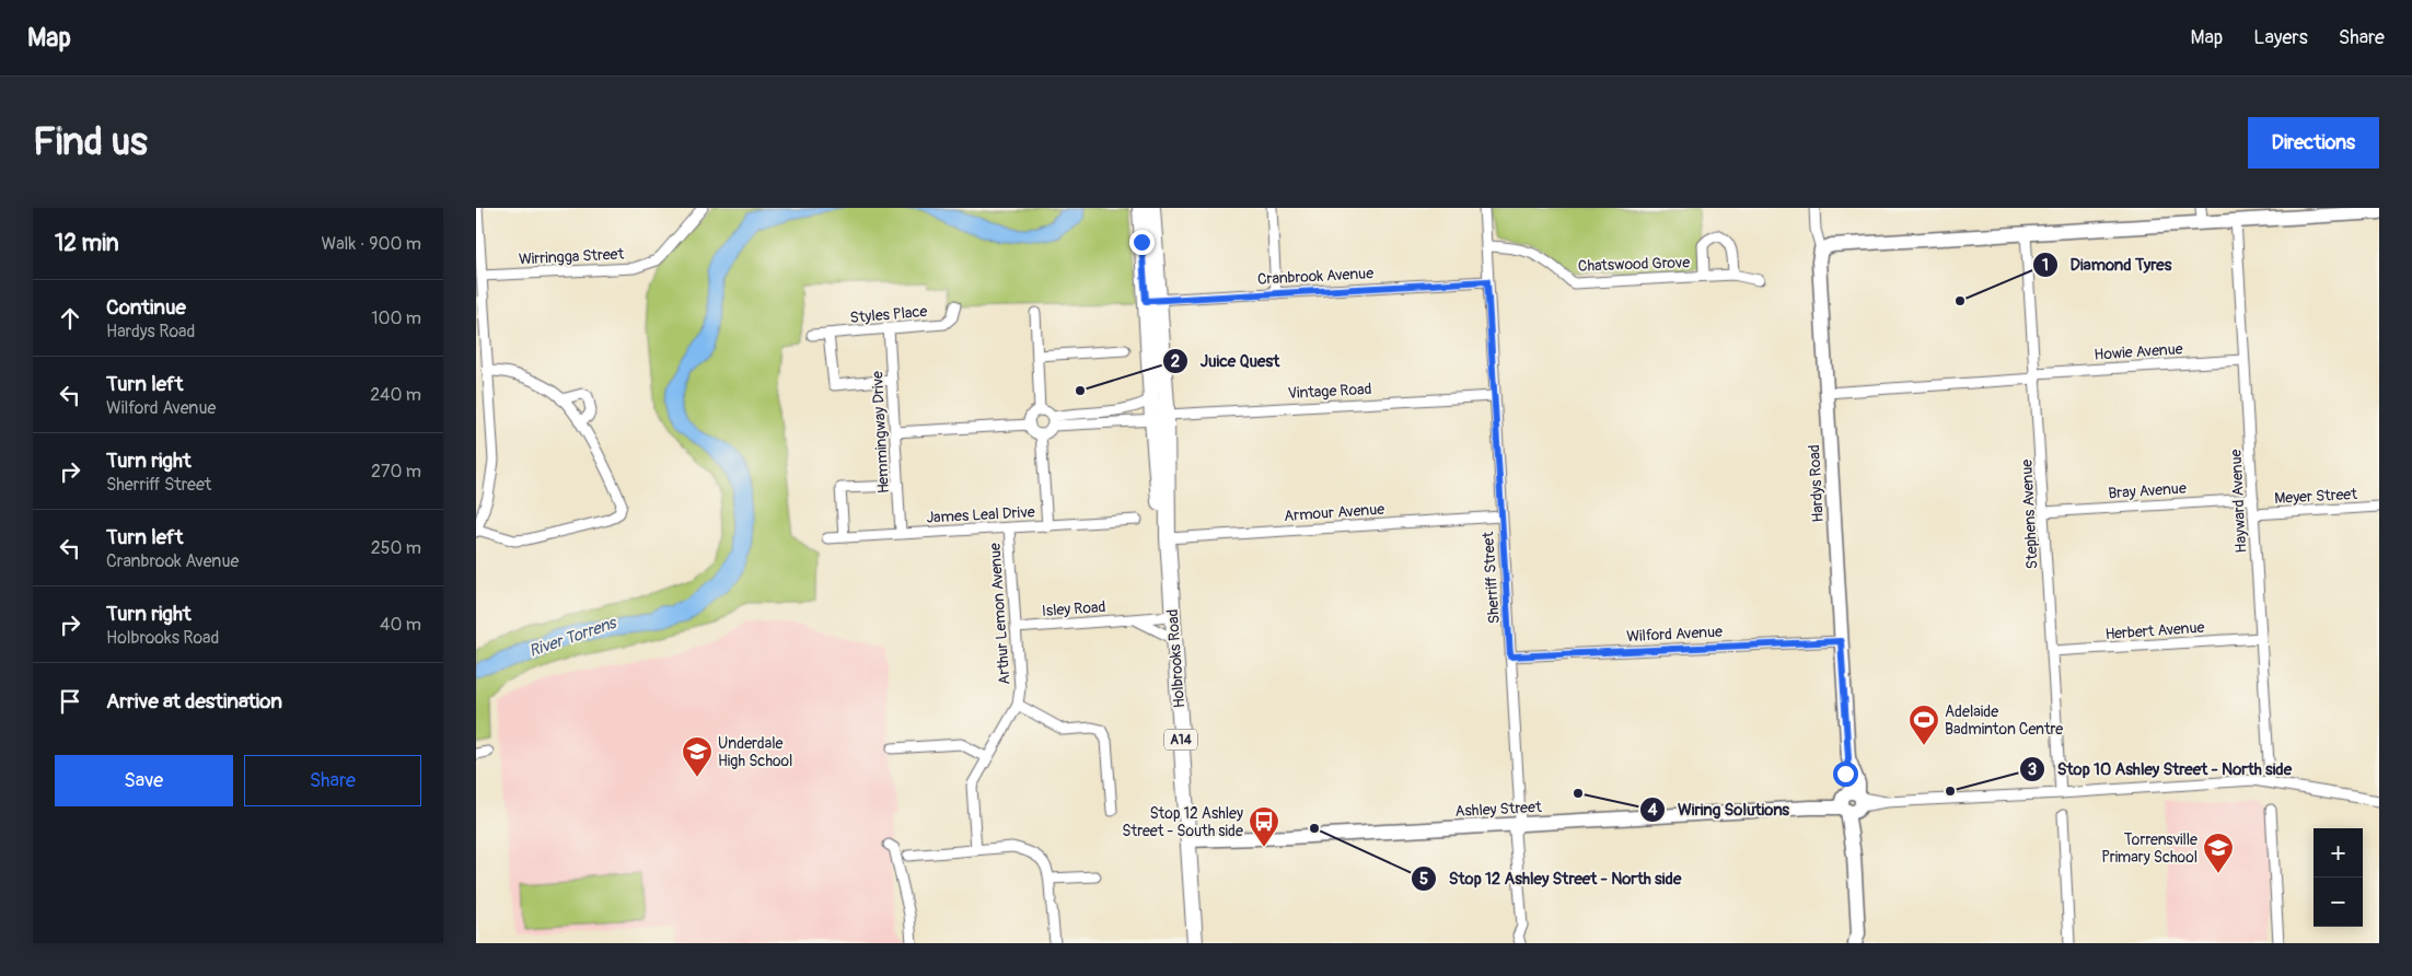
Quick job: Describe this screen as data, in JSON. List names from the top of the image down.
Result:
{
  "streets": {
    "main road": ["Holbrooks Road", "A14"],
    "street": [
      "Wirringga Street",
      "Chatswood Grove",
      "Cranbrook Avenue",
      "Styles Place",
      "Howie Avenue",
      "Vintage Road",
      "Hemmingway Drive",
      "Hardys Road",
      "Bray Avenue",
      "Meyer Street",
      "Hayward Avenue",
      "Armour Avenue",
      "James Leal Drive",
      "Stephens Avenue",
      "Sherriff Street",
      "Isley Road",
      "Arthur Lemon Avenue",
      "Herbert Avenue",
      "Wilford Avenue",
      "Ashley Street"
    ]
  },
  "crossings": [
    ["Chatswood Grove", "Sherriff Street"],
    ["Cranbrook Avenue", "Sherriff Street"],
    ["Cranbrook Avenue", "Holbrooks Road"],
    ["Styles Place", "Hemmingway Drive"],
    ["Howie Avenue", "Hardys Road"],
    ["Howie Avenue", "Hayward Avenue"],
    ["Howie Avenue", "Stephens Avenue"],
    ["Vintage Road", "Sherriff Street"],
    ["Vintage Road", "Holbrooks Road"],
    ["Hemmingway Drive", "James Leal Drive"],
    ["Hardys Road", "Wilford Avenue"],
    ["Hardys Road", "Ashley Street"],
    ["Bray Avenue", "Hayward Avenue"],
    ["Bray Avenue", "Stephens Avenue"],
    ["Meyer Street", "Hayward Avenue"],
    ["Hayward Avenue", "Herbert Avenue"],
    ["Hayward Avenue", "Ashley Street"],
    ["Armour Avenue", "Sherriff Street"],
    ["Armour Avenue", "Holbrooks Road"],
    ["James Leal Drive", "Arthur Lemon Avenue"],
    ["Stephens Avenue", "Herbert Avenue"],
    ["Stephens Avenue", "Ashley Street"],
    ["Sherriff Street", "Wilford Avenue"],
    ["Sherriff Street", "Ashley Street"],
    ["Isley Road", "Arthur Lemon Avenue"],
    ["Isley Road", "Holbrooks Road"],
    ["Holbrooks Road", "Ashley Street"]
  ],
  "water": ["River Torrens"],
  "places": {
    "other": [
      "Diamond Tyres",
      "Juice Quest",
      "Stop 10 Ashley Street - North side",
      "Wiring Solutions",
      "Stop 12 Ashley Street - North side"
    ],
    "sports": ["Adelaide Badminton Centre"],
    "school or university": ["Underdale High School", "Torrensville Primary School"],
    "bus stop": ["Stop 12 Ashley Street - South side"]
  },
  "page": {
    "header": "Map",
    "nav": ["Map", "Layers", "Share"],
    "buttons": [
      "Directions",
      ["Save", "Share"]
    ],
    "title": "Find us",
    "heading": ["12 min", "Walk · 900 m"],
    "list": [
      ["Continue", "Hardys Road", "100 m"],
      ["Turn left", "Wilford Avenue", "240 m"],
      ["Turn right", "Sherriff Street", "270 m"],
      ["Turn left", "Cranbrook Avenue", "250 m"],
      ["Turn right", "Holbrooks Road", "40 m"],
      "Arrive at destination"
    ],
    "map_buttons": ["+", "−"]
  }
}
